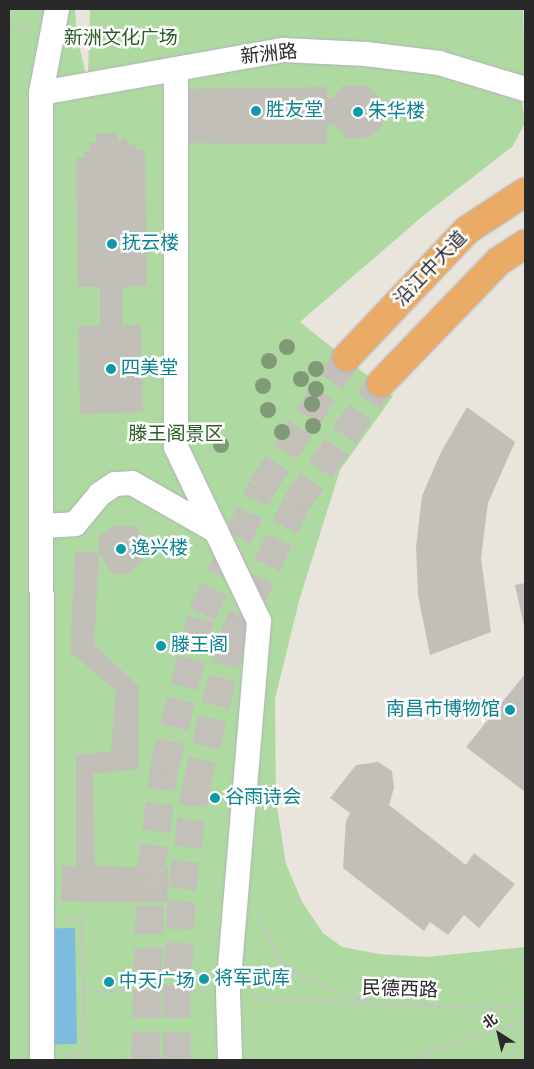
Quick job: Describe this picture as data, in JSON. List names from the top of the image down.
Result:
{
  "streets": {
    "highway": ["沿江中大道"],
    "street": ["新洲路"],
    "path": ["民德西路"]
  },
  "parks": ["新洲文化广场", "滕王阁景区"],
  "places": [
    "胜友堂",
    "朱华楼",
    "抚云楼",
    "四美堂",
    "逸兴楼",
    "滕王阁",
    "南昌市博物馆",
    "谷雨诗会",
    "将军武库",
    "中天广场"
  ],
  "north": "top left"
}
